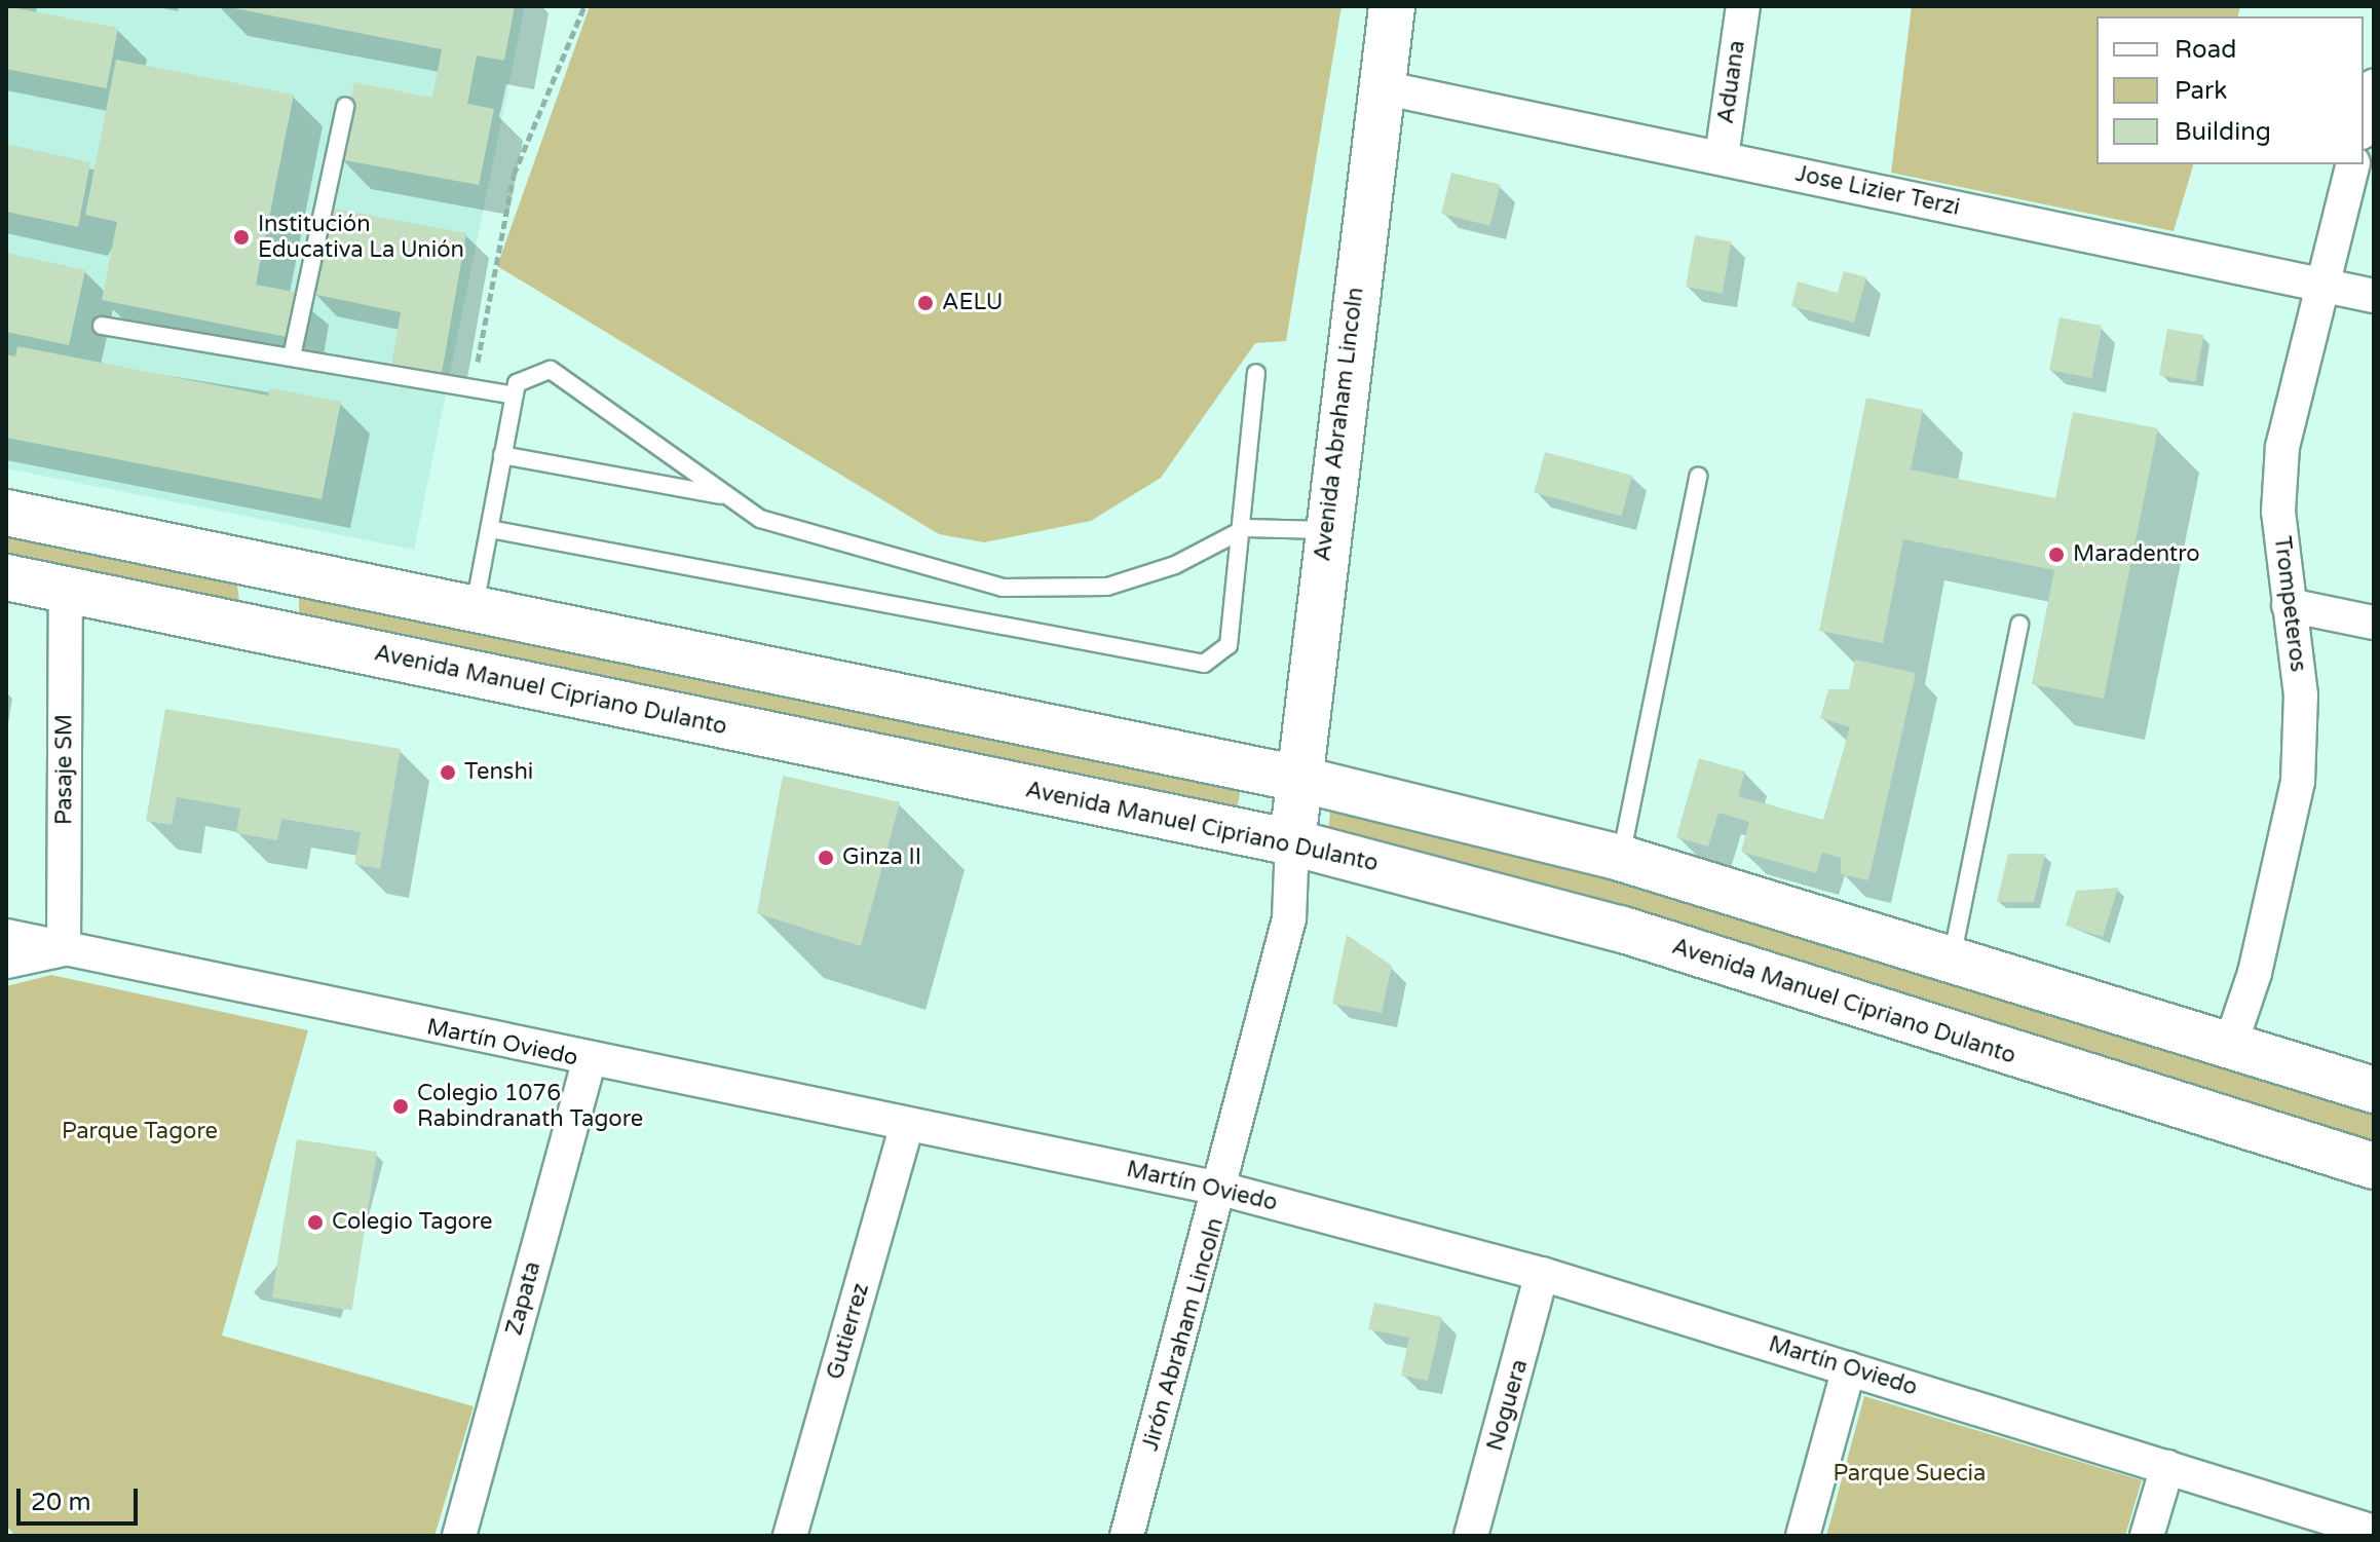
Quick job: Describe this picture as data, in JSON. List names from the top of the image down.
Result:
{
  "streets": {
    "main road": ["Avenida Abraham Lincoln", "Avenida Manuel Cipriano Dulanto"],
    "street": [
      "Aduana",
      "Jose Lizier Terzi",
      "Trompeteros",
      "Pasaje SM",
      "Martín Oviedo",
      "Zapata",
      "Gutierrez",
      "Jirón Abraham Lincoln",
      "Noguera"
    ]
  },
  "crossings": [
    ["Aduana", "Jose Lizier Terzi"],
    ["Jose Lizier Terzi", "Avenida Abraham Lincoln"],
    ["Jose Lizier Terzi", "Trompeteros"],
    ["Avenida Abraham Lincoln", "Avenida Manuel Cipriano Dulanto"],
    ["Avenida Abraham Lincoln", "Jirón Abraham Lincoln"],
    ["Avenida Manuel Cipriano Dulanto", "Pasaje SM"],
    ["Avenida Manuel Cipriano Dulanto", "Jirón Abraham Lincoln"],
    ["Pasaje SM", "Martín Oviedo"],
    ["Martín Oviedo", "Zapata"],
    ["Martín Oviedo", "Gutierrez"],
    ["Martín Oviedo", "Jirón Abraham Lincoln"],
    ["Martín Oviedo", "Noguera"]
  ],
  "parks": ["Parque Tagore", "Parque Suecia"],
  "places": [
    "Institución Educativa La Unión",
    "AELU",
    "Maradentro",
    "Tenshi",
    "Ginza II",
    "Colegio 1076 Rabindranath Tagore",
    "Colegio Tagore"
  ],
  "legend": ["Road", "Park", "Building"],
  "scale_bar": "20 m"
}
